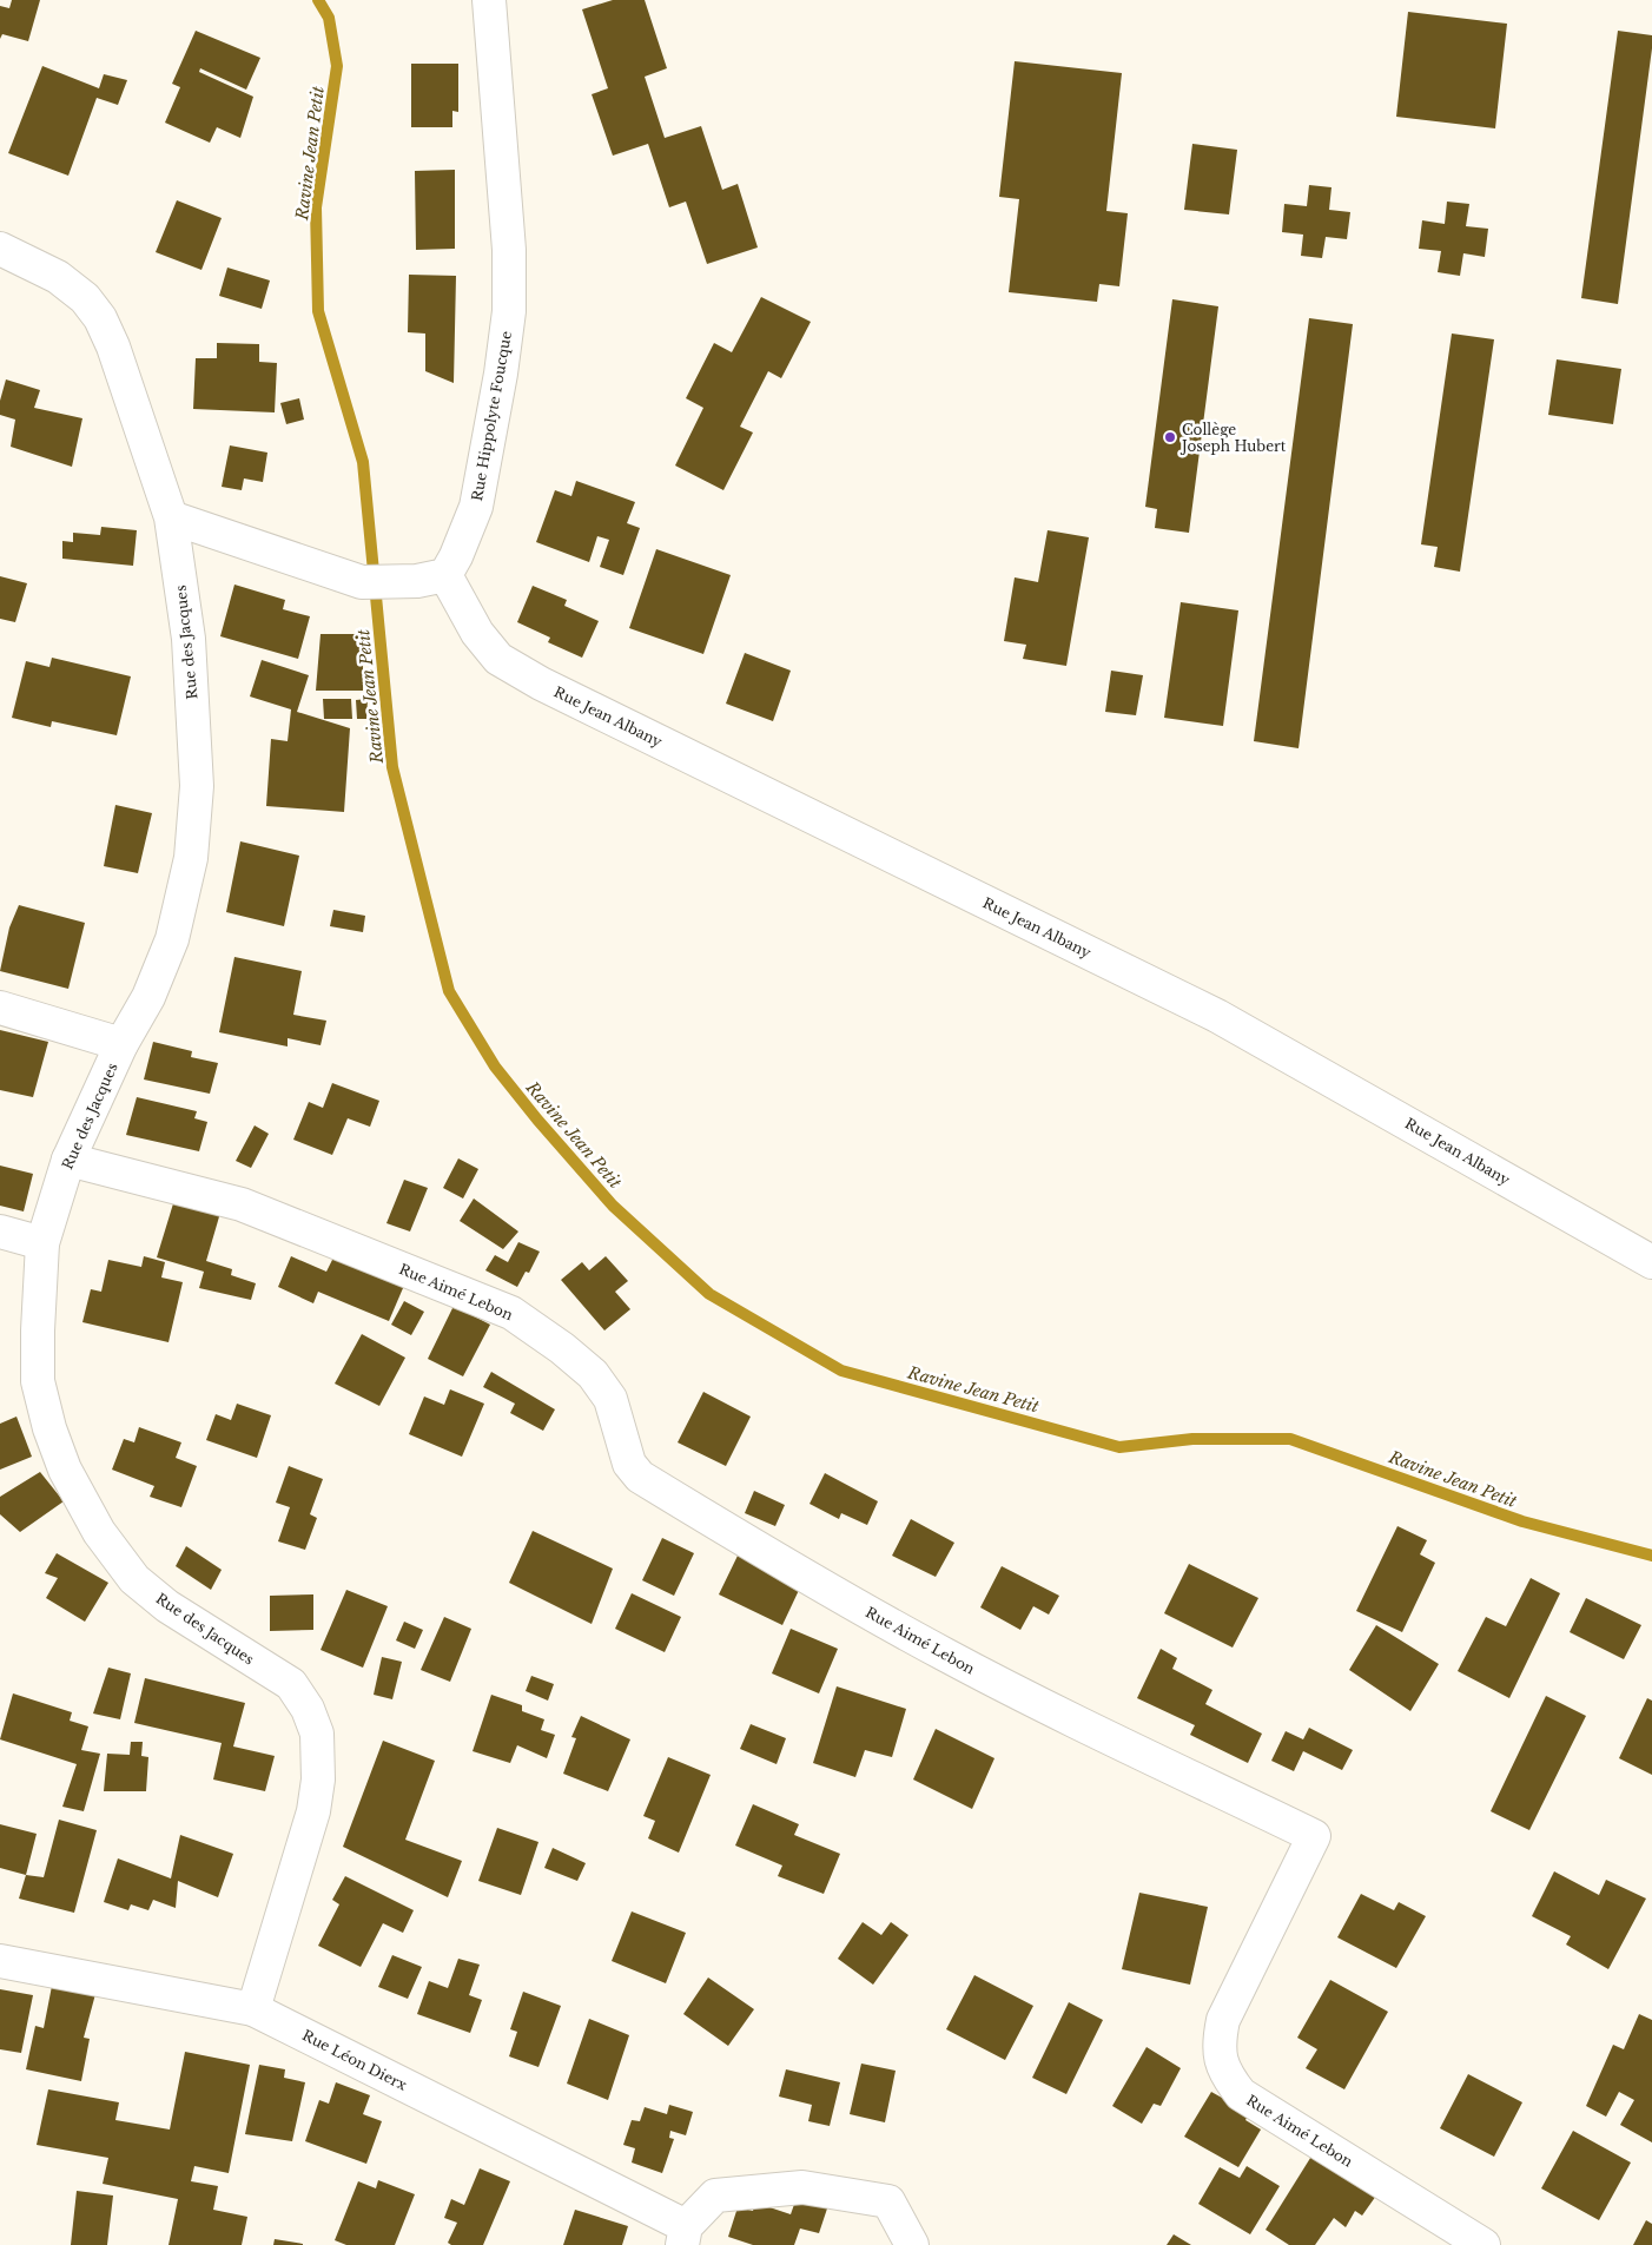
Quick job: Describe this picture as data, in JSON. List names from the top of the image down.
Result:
{
  "streets": {
    "street": [
      "Rue Hippolyte Foucque",
      "Rue des Jacques",
      "Rue Jean Albany",
      "Rue Aimé Lebon",
      "Rue Léon Dierx"
    ]
  },
  "crossings": [
    ["Rue Hippolyte Foucque", "Rue Jean Albany"],
    ["Rue des Jacques", "Rue Aimé Lebon"],
    ["Rue des Jacques", "Rue Léon Dierx"]
  ],
  "water": ["Ravine Jean Petit"],
  "places": ["Collège Joseph Hubert"]
}
